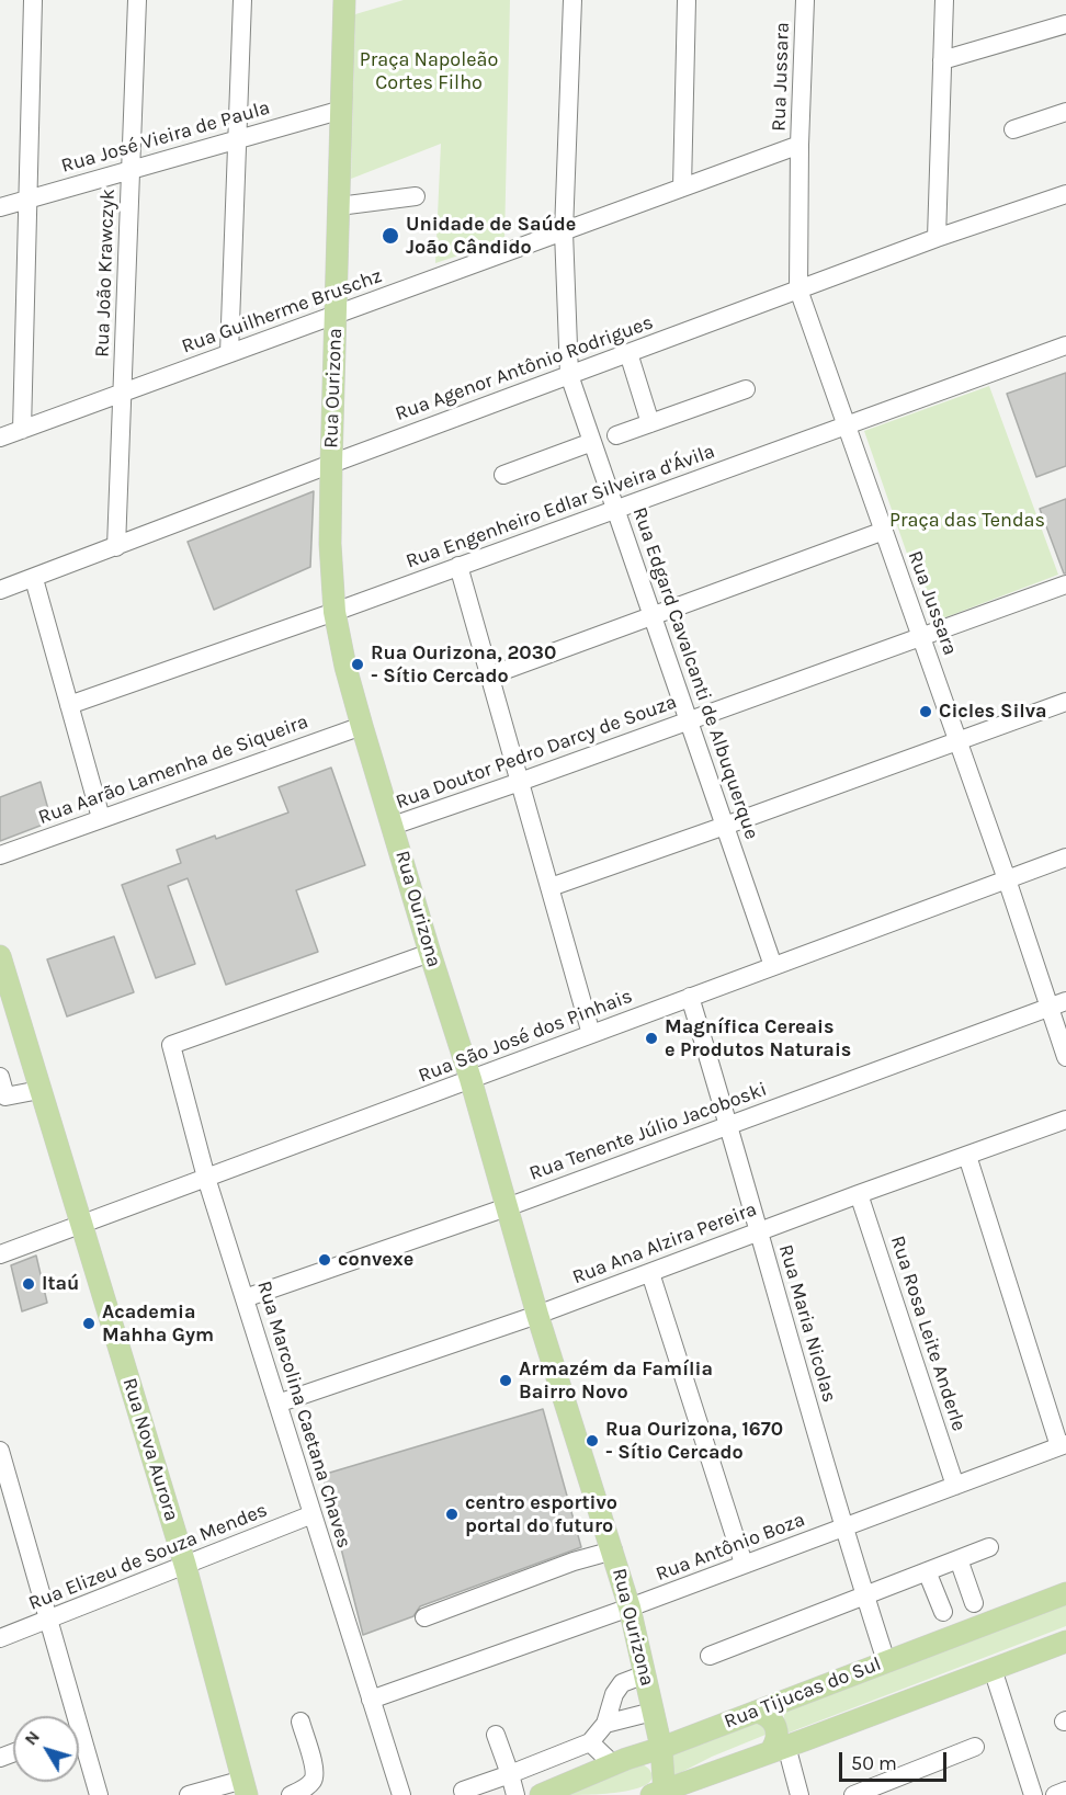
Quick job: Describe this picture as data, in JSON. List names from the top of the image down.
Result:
{
  "streets": {
    "main road": ["Rua Ourizona", "Rua Nova Aurora", "Rua Tijucas do Sul"],
    "street": [
      "Rua Jussara",
      "Rua José Vieira de Paula",
      "Rua João Krawczyk",
      "Rua Guilherme Bruschz",
      "Rua Agenor Antônio Rodrigues",
      "Rua Engenheiro Edlar Silveira d'Ávila",
      "Rua Edgard Cavalcanti de Albuquerque",
      "Rua Doutor Pedro Darcy de Souza",
      "Rua Aarão Lamenha de Siqueira",
      "Rua São José dos Pinhais",
      "Rua Tenente Júlio Jacoboski",
      "Rua Ana Alzira Pereira",
      "Rua Maria Nicolas",
      "Rua Rosa Leite Anderle",
      "Rua Marcolina Caetana Chaves",
      "Rua Antônio Boza",
      "Rua Elizeu de Souza Mendes"
    ]
  },
  "crossings": [
    ["Rua Jussara", "Rua Guilherme Bruschz"],
    ["Rua Jussara", "Rua Agenor Antônio Rodrigues"],
    ["Rua Jussara", "Rua Engenheiro Edlar Silveira d'Ávila"],
    ["Rua Jussara", "Rua Doutor Pedro Darcy de Souza"],
    ["Rua Jussara", "Rua São José dos Pinhais"],
    ["Rua Jussara", "Rua Tenente Júlio Jacoboski"],
    ["Rua José Vieira de Paula", "Rua João Krawczyk"],
    ["Rua José Vieira de Paula", "Rua Ourizona"],
    ["Rua João Krawczyk", "Rua Guilherme Bruschz"],
    ["Rua João Krawczyk", "Rua Agenor Antônio Rodrigues"],
    ["Rua Guilherme Bruschz", "Rua Ourizona"],
    ["Rua Guilherme Bruschz", "Rua Edgard Cavalcanti de Albuquerque"],
    ["Rua Agenor Antônio Rodrigues", "Rua Ourizona"],
    ["Rua Agenor Antônio Rodrigues", "Rua Edgard Cavalcanti de Albuquerque"],
    ["Rua Ourizona", "Rua Engenheiro Edlar Silveira d'Ávila"],
    ["Rua Ourizona", "Rua Doutor Pedro Darcy de Souza"],
    ["Rua Ourizona", "Rua Aarão Lamenha de Siqueira"],
    ["Rua Ourizona", "Rua São José dos Pinhais"],
    ["Rua Ourizona", "Rua Tenente Júlio Jacoboski"],
    ["Rua Ourizona", "Rua Ana Alzira Pereira"],
    ["Rua Ourizona", "Rua Marcolina Caetana Chaves"],
    ["Rua Ourizona", "Rua Antônio Boza"],
    ["Rua Ourizona", "Rua Tijucas do Sul"],
    ["Rua Engenheiro Edlar Silveira d'Ávila", "Rua Edgard Cavalcanti de Albuquerque"],
    ["Rua Edgard Cavalcanti de Albuquerque", "Rua Doutor Pedro Darcy de Souza"],
    ["Rua Edgard Cavalcanti de Albuquerque", "Rua São José dos Pinhais"],
    ["Rua São José dos Pinhais", "Rua Maria Nicolas"],
    ["Rua São José dos Pinhais", "Rua Marcolina Caetana Chaves"],
    ["Rua São José dos Pinhais", "Rua Nova Aurora"],
    ["Rua Tenente Júlio Jacoboski", "Rua Maria Nicolas"],
    ["Rua Tenente Júlio Jacoboski", "Rua Marcolina Caetana Chaves"],
    ["Rua Ana Alzira Pereira", "Rua Maria Nicolas"],
    ["Rua Ana Alzira Pereira", "Rua Rosa Leite Anderle"],
    ["Rua Ana Alzira Pereira", "Rua Marcolina Caetana Chaves"],
    ["Rua Maria Nicolas", "Rua Antônio Boza"],
    ["Rua Maria Nicolas", "Rua Tijucas do Sul"],
    ["Rua Rosa Leite Anderle", "Rua Antônio Boza"],
    ["Rua Marcolina Caetana Chaves", "Rua Antônio Boza"],
    ["Rua Marcolina Caetana Chaves", "Rua Elizeu de Souza Mendes"],
    ["Rua Nova Aurora", "Rua Elizeu de Souza Mendes"]
  ],
  "parks": ["Praça Napoleão Cortes Filho", "Praça das Tendas"],
  "places": [
    "Unidade de Saúde João Cândido",
    "Rua Ourizona, 2030 - Sítio Cercado",
    "Cicles Silva",
    "Magnífica Cereais e Produtos Naturais",
    "convexe",
    "Itaú",
    "Academia Mahha Gym",
    "Armazém da Família Bairro Novo",
    "Rua Ourizona, 1670 - Sítio Cercado",
    "centro esportivo portal do futuro"
  ],
  "scale_bar": "50 m",
  "north": "top left"
}
